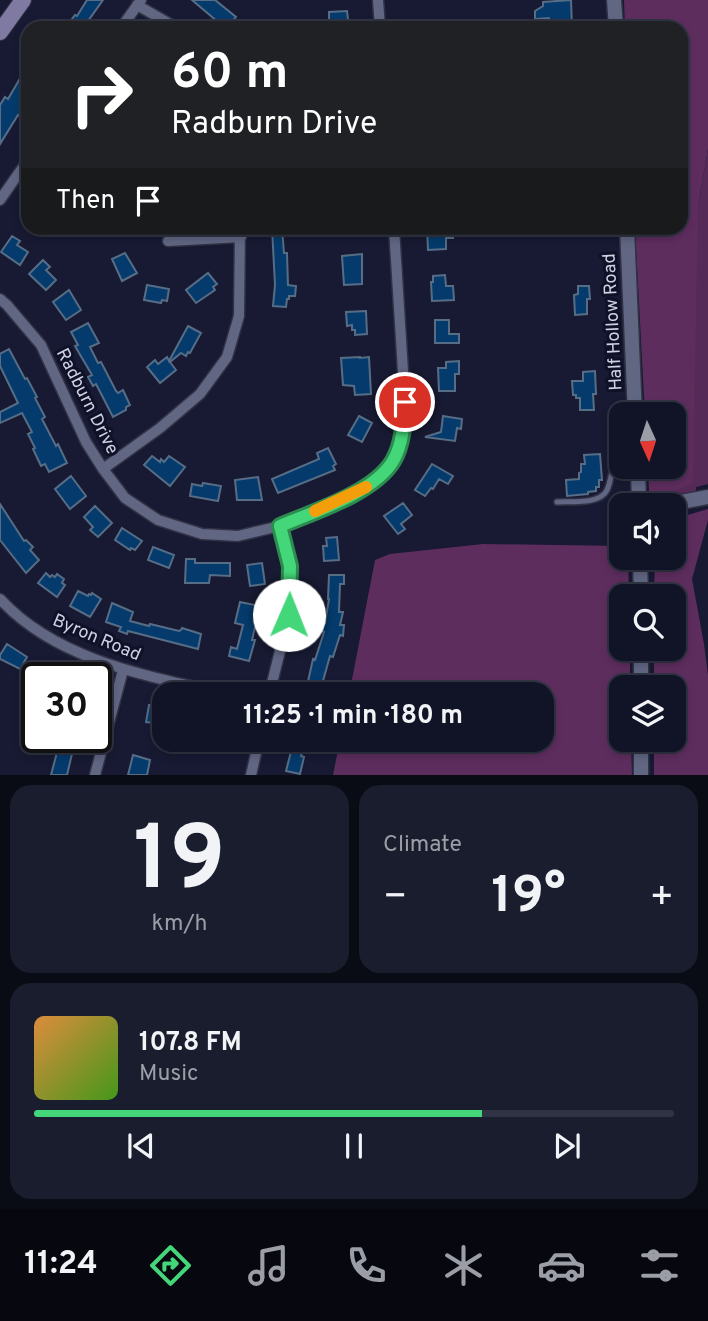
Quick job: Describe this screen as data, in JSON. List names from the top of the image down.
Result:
{
  "streets": {
    "street": ["Half Hollow Road", "Radburn Drive", "Byron Road"]
  },
  "north": "bottom",
  "page": {
    "turn": ["60 m", "Radburn Drive"],
    "then": "Then",
    "limit": "30",
    "trip": "11:25 · 1 min · 180 m",
    "tile": [
      ["19", "km/h"],
      "Climate"
    ],
    "heat": ["−", "19°", "+"],
    "song": ["107.8 FM", "Music"],
    "tabs": "11:24"
  }
}
